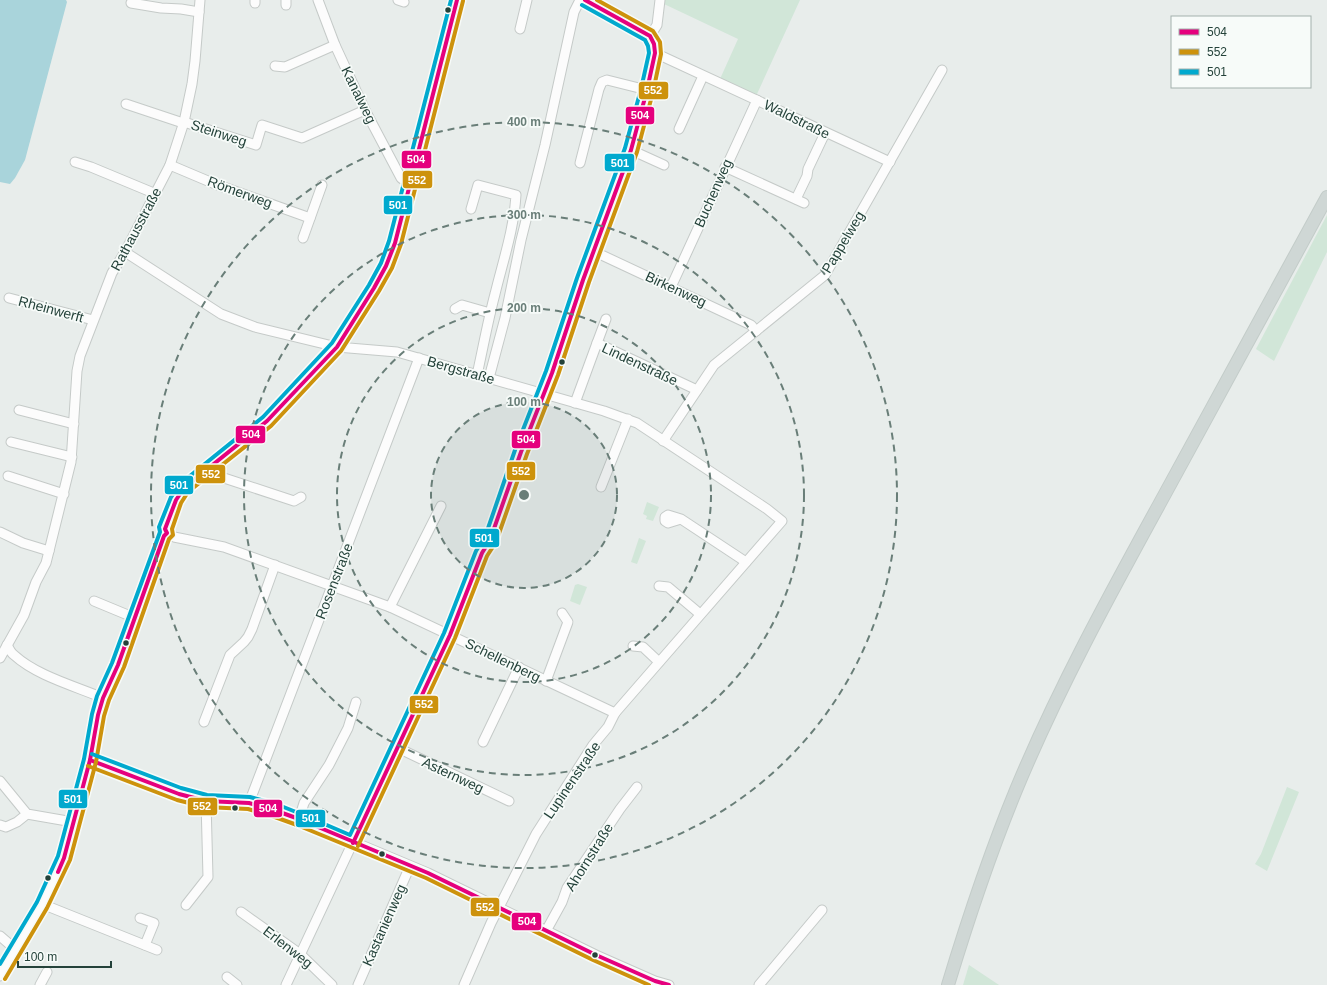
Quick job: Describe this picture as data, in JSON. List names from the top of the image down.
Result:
{
  "streets": {
    "street": [
      "Kanalweg",
      "Waldstraße",
      "Steinweg",
      "Römerweg",
      "Buchenweg",
      "Rathausstraße",
      "Pappelweg",
      "Birkenweg",
      "Rheinwerft",
      "Lindenstraße",
      "Bergstraße",
      "Rosenstraße",
      "Schellenberg",
      "Asternweg",
      "Lupinenstraße",
      "Ahornstraße",
      "Kastanienweg",
      "Erlenweg"
    ]
  },
  "crossings": [
    ["Kanalweg", "Steinweg"],
    ["Waldstraße", "Buchenweg"],
    ["Waldstraße", "Pappelweg"],
    ["Steinweg", "Rathausstraße"],
    ["Römerweg", "Rathausstraße"],
    ["Buchenweg", "Birkenweg"],
    ["Rathausstraße", "Rheinwerft"],
    ["Rathausstraße", "Bergstraße"],
    ["Pappelweg", "Birkenweg"],
    ["Pappelweg", "Lindenstraße"],
    ["Pappelweg", "Bergstraße"],
    ["Lindenstraße", "Bergstraße"],
    ["Bergstraße", "Rosenstraße"],
    ["Bergstraße", "Lupinenstraße"],
    ["Rosenstraße", "Schellenberg"],
    ["Schellenberg", "Lupinenstraße"]
  ],
  "lines": ["transit line 504", "transit line 552", "transit line 501"],
  "legend": ["504", "552", "501"],
  "scale_bar": "100 m",
  "rings": [
    "400 m",
    "300 m",
    "200 m",
    "100 m"
  ]
}
